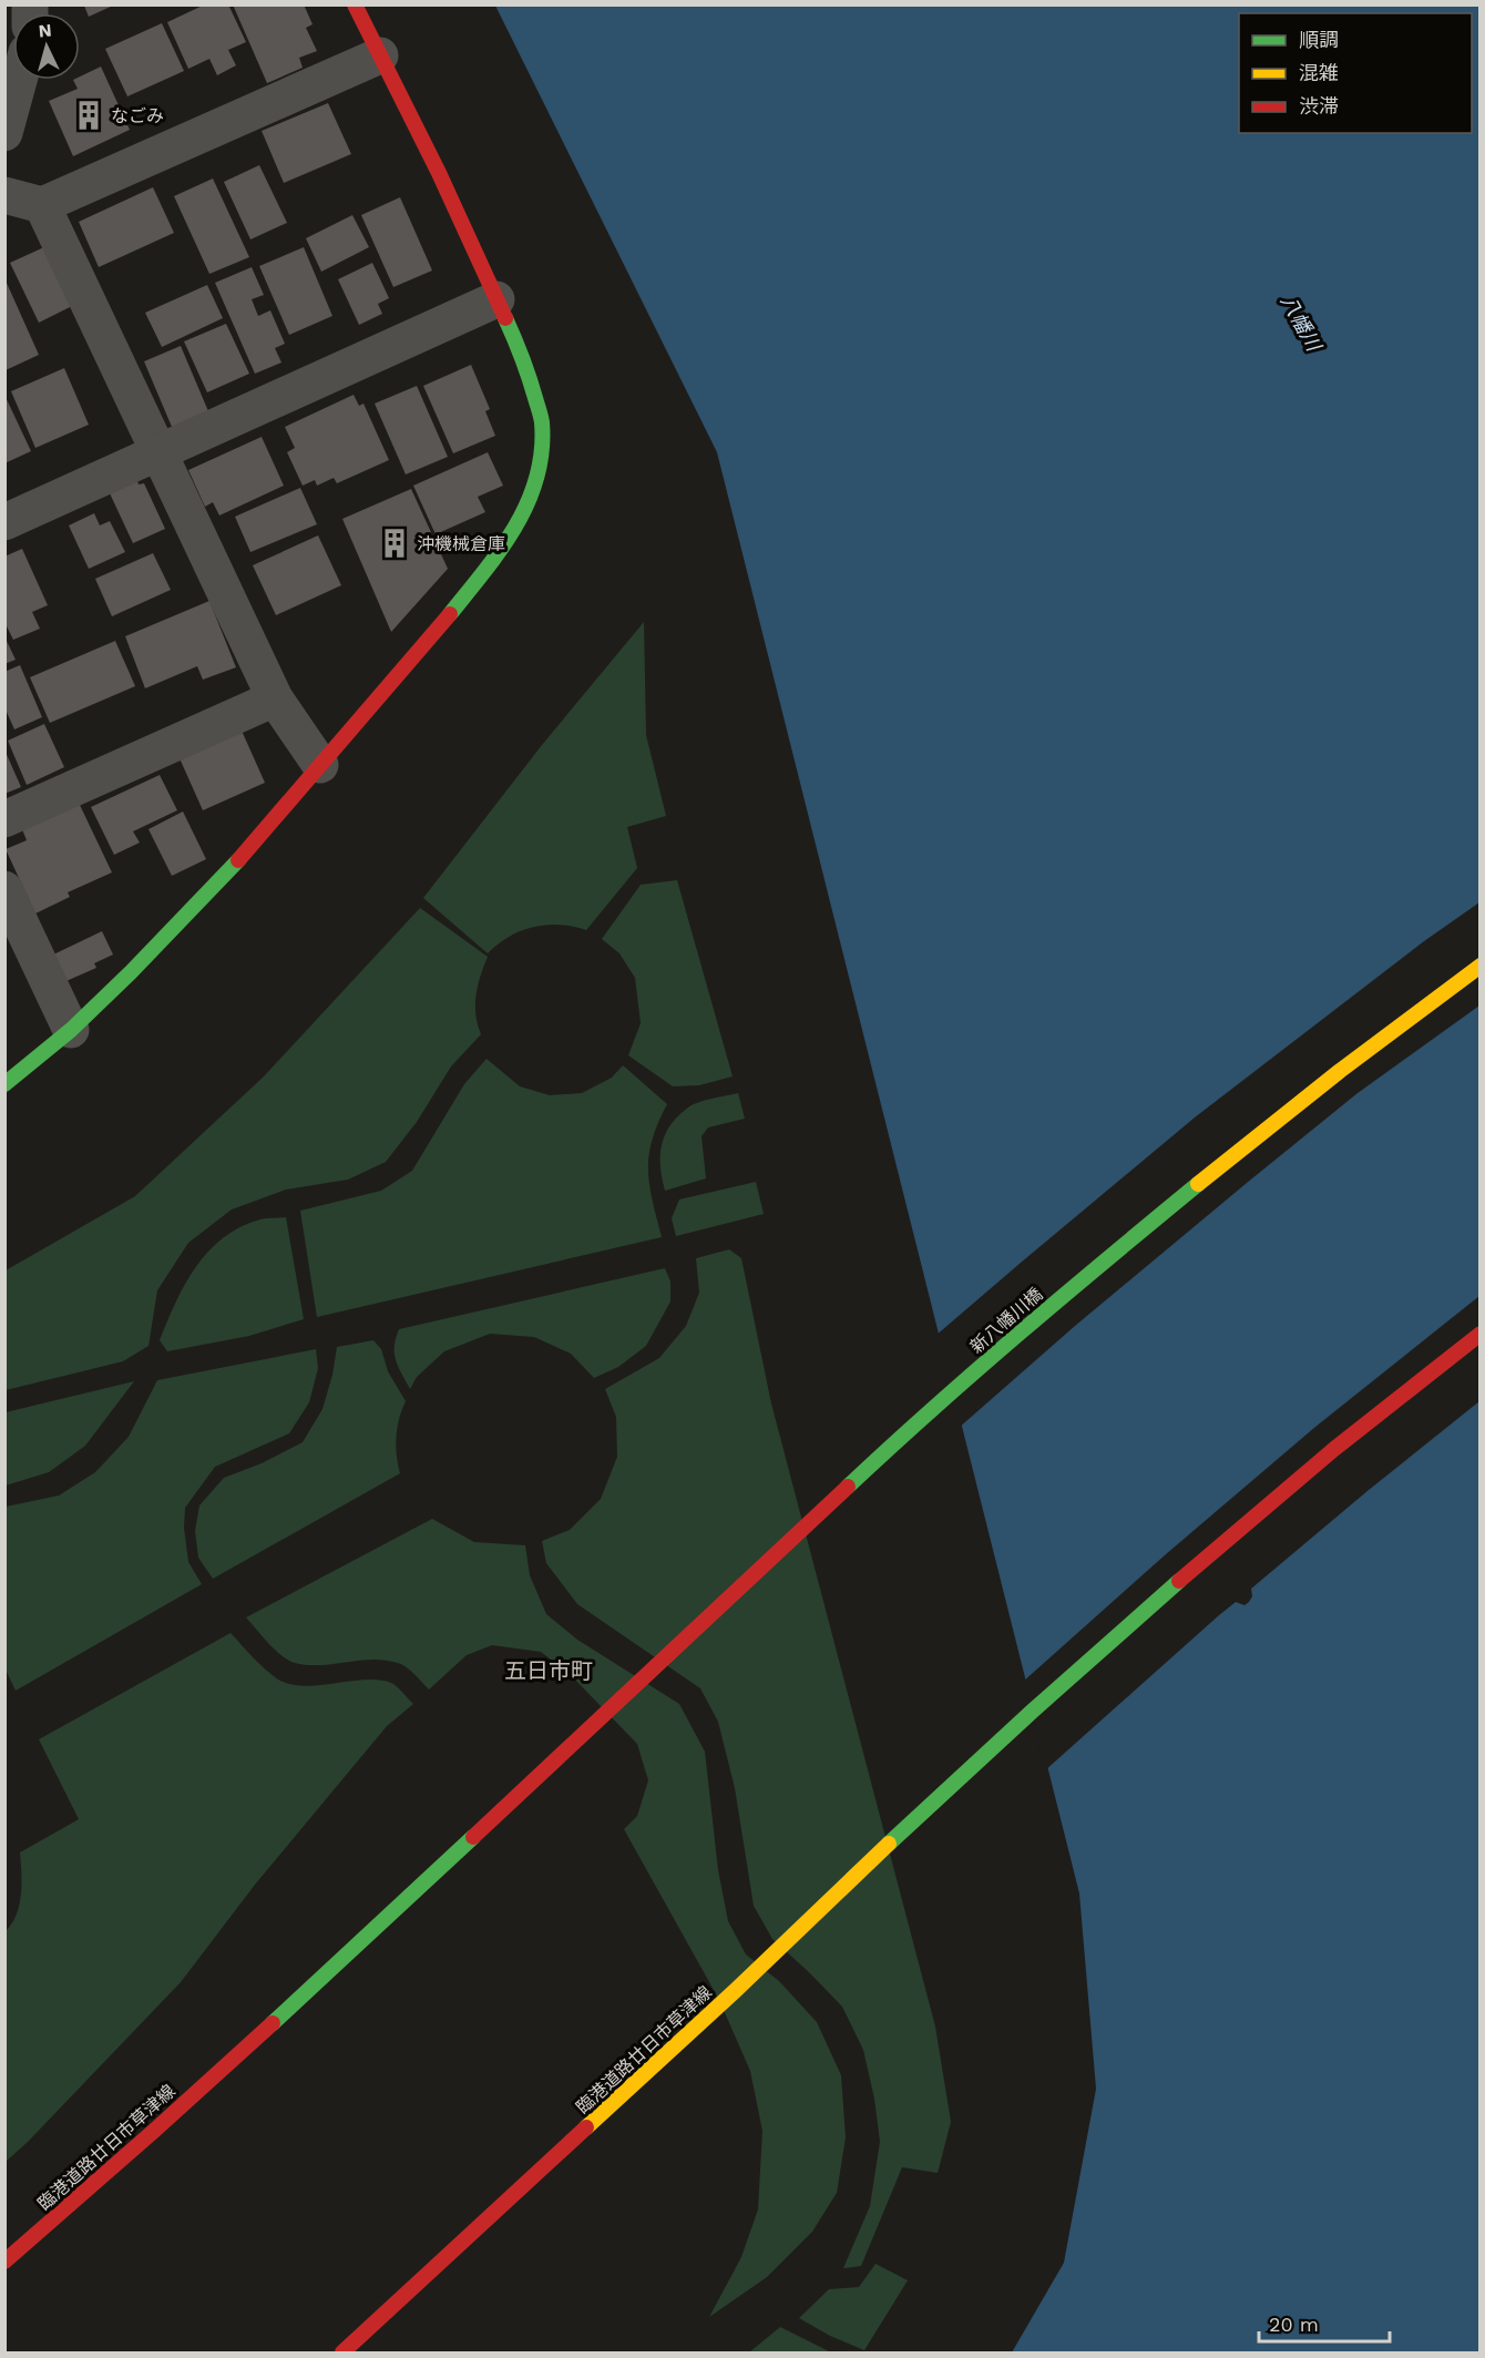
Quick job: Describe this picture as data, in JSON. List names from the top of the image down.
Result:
{
  "streets": {
    "street": ["新八幡川橋", "臨港道路廿日市草津線"]
  },
  "crossings": [
    ["新八幡川橋", "臨港道路廿日市草津線"]
  ],
  "districts": ["五日市町"],
  "water": ["八幡川"],
  "places": {
    "building": ["なごみ", "沖機械倉庫"]
  },
  "legend": ["順調", "混雑", "渋滞"],
  "scale_bar": "20 m",
  "north": "top"
}
